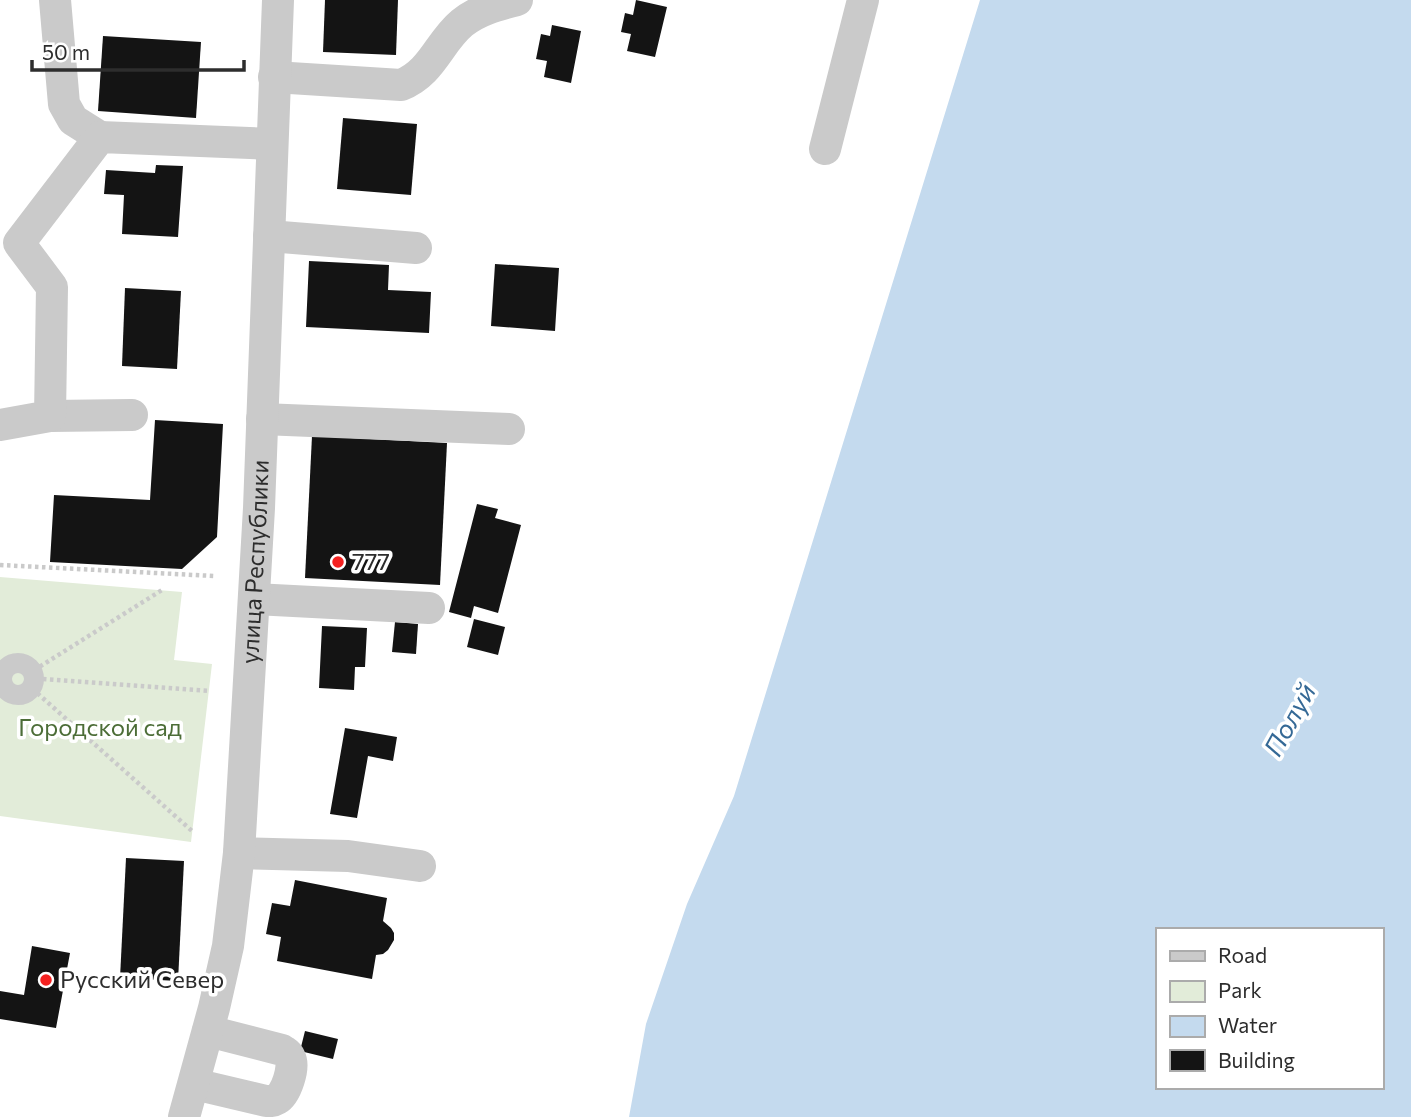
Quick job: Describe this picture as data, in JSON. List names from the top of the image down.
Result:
{
  "streets": {
    "street": ["улица Республики"]
  },
  "water": ["Полуй"],
  "parks": ["Городской сад"],
  "places": ["777", "Русский Север"],
  "legend": [
    "Road",
    "Park",
    "Water",
    "Building"
  ],
  "scale_bar": "50 m"
}
